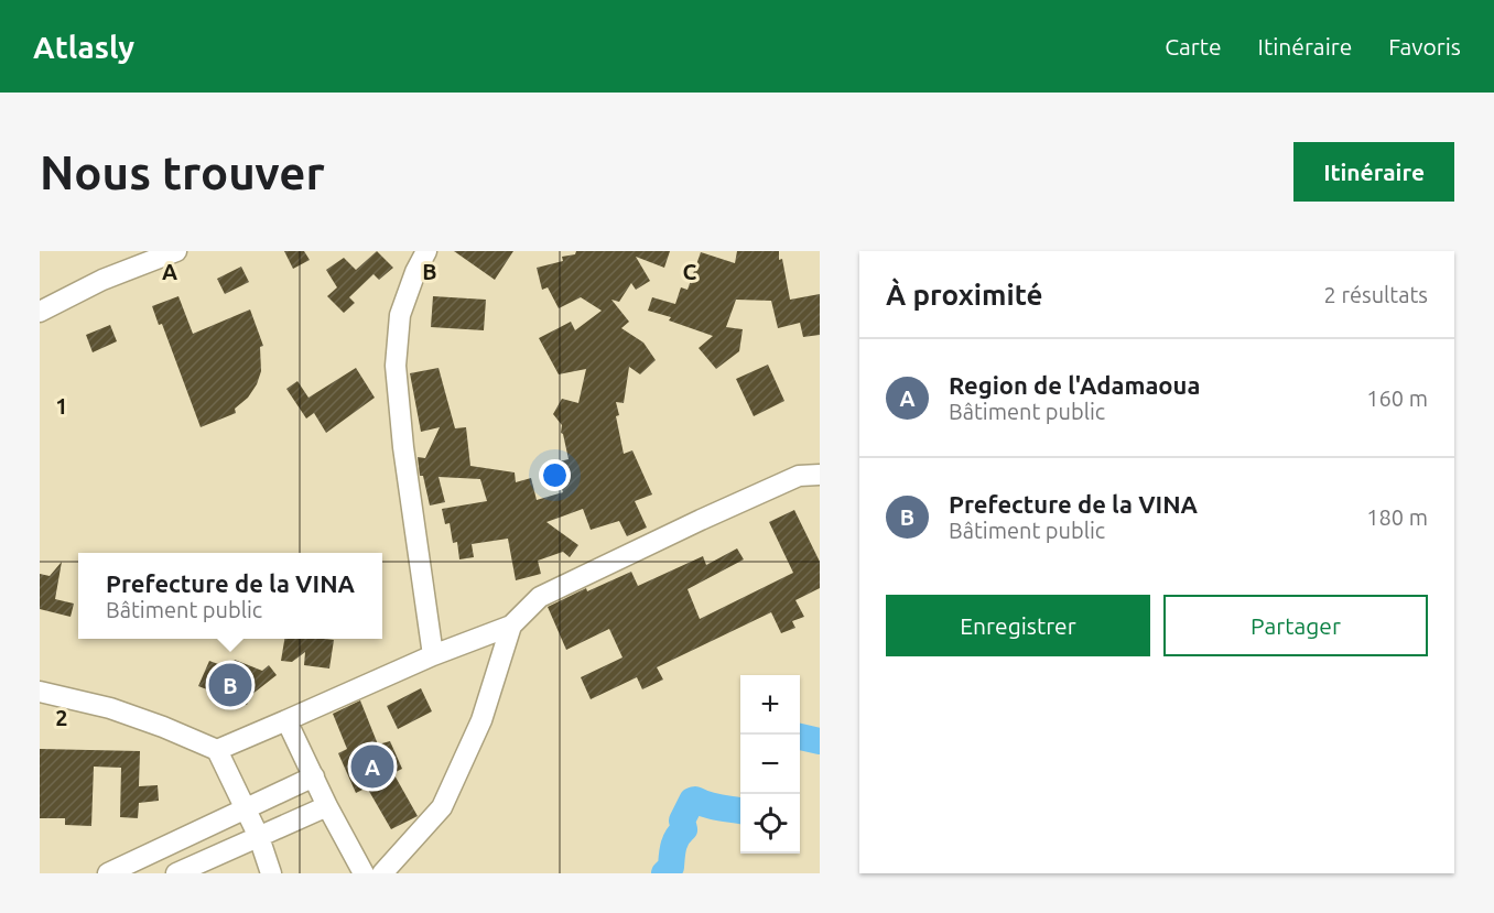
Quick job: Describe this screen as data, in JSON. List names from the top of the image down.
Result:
{
  "page": {
    "header": "Atlasly",
    "nav": ["Carte", "Itinéraire", "Favoris"],
    "buttons": [
      "Itinéraire",
      ["Enregistrer", "Partager"]
    ],
    "title": "Nous trouver",
    "heading": ["À proximité", "2 résultats"],
    "list": [
      {
        "mark": "A",
        "name": "Region de l'Adamaoua",
        "note": "Bâtiment public",
        "value": "160 m"
      },
      {
        "mark": "B",
        "name": "Prefecture de la VINA",
        "note": "Bâtiment public",
        "value": "180 m"
      }
    ],
    "popup": ["Prefecture de la VINA", "Bâtiment public"],
    "pins": ["B", "A"],
    "map_buttons": ["+", "−"]
  },
  "grid": {
    "columns": ["A", "B", "C"],
    "rows": ["1", "2"]
  }
}
